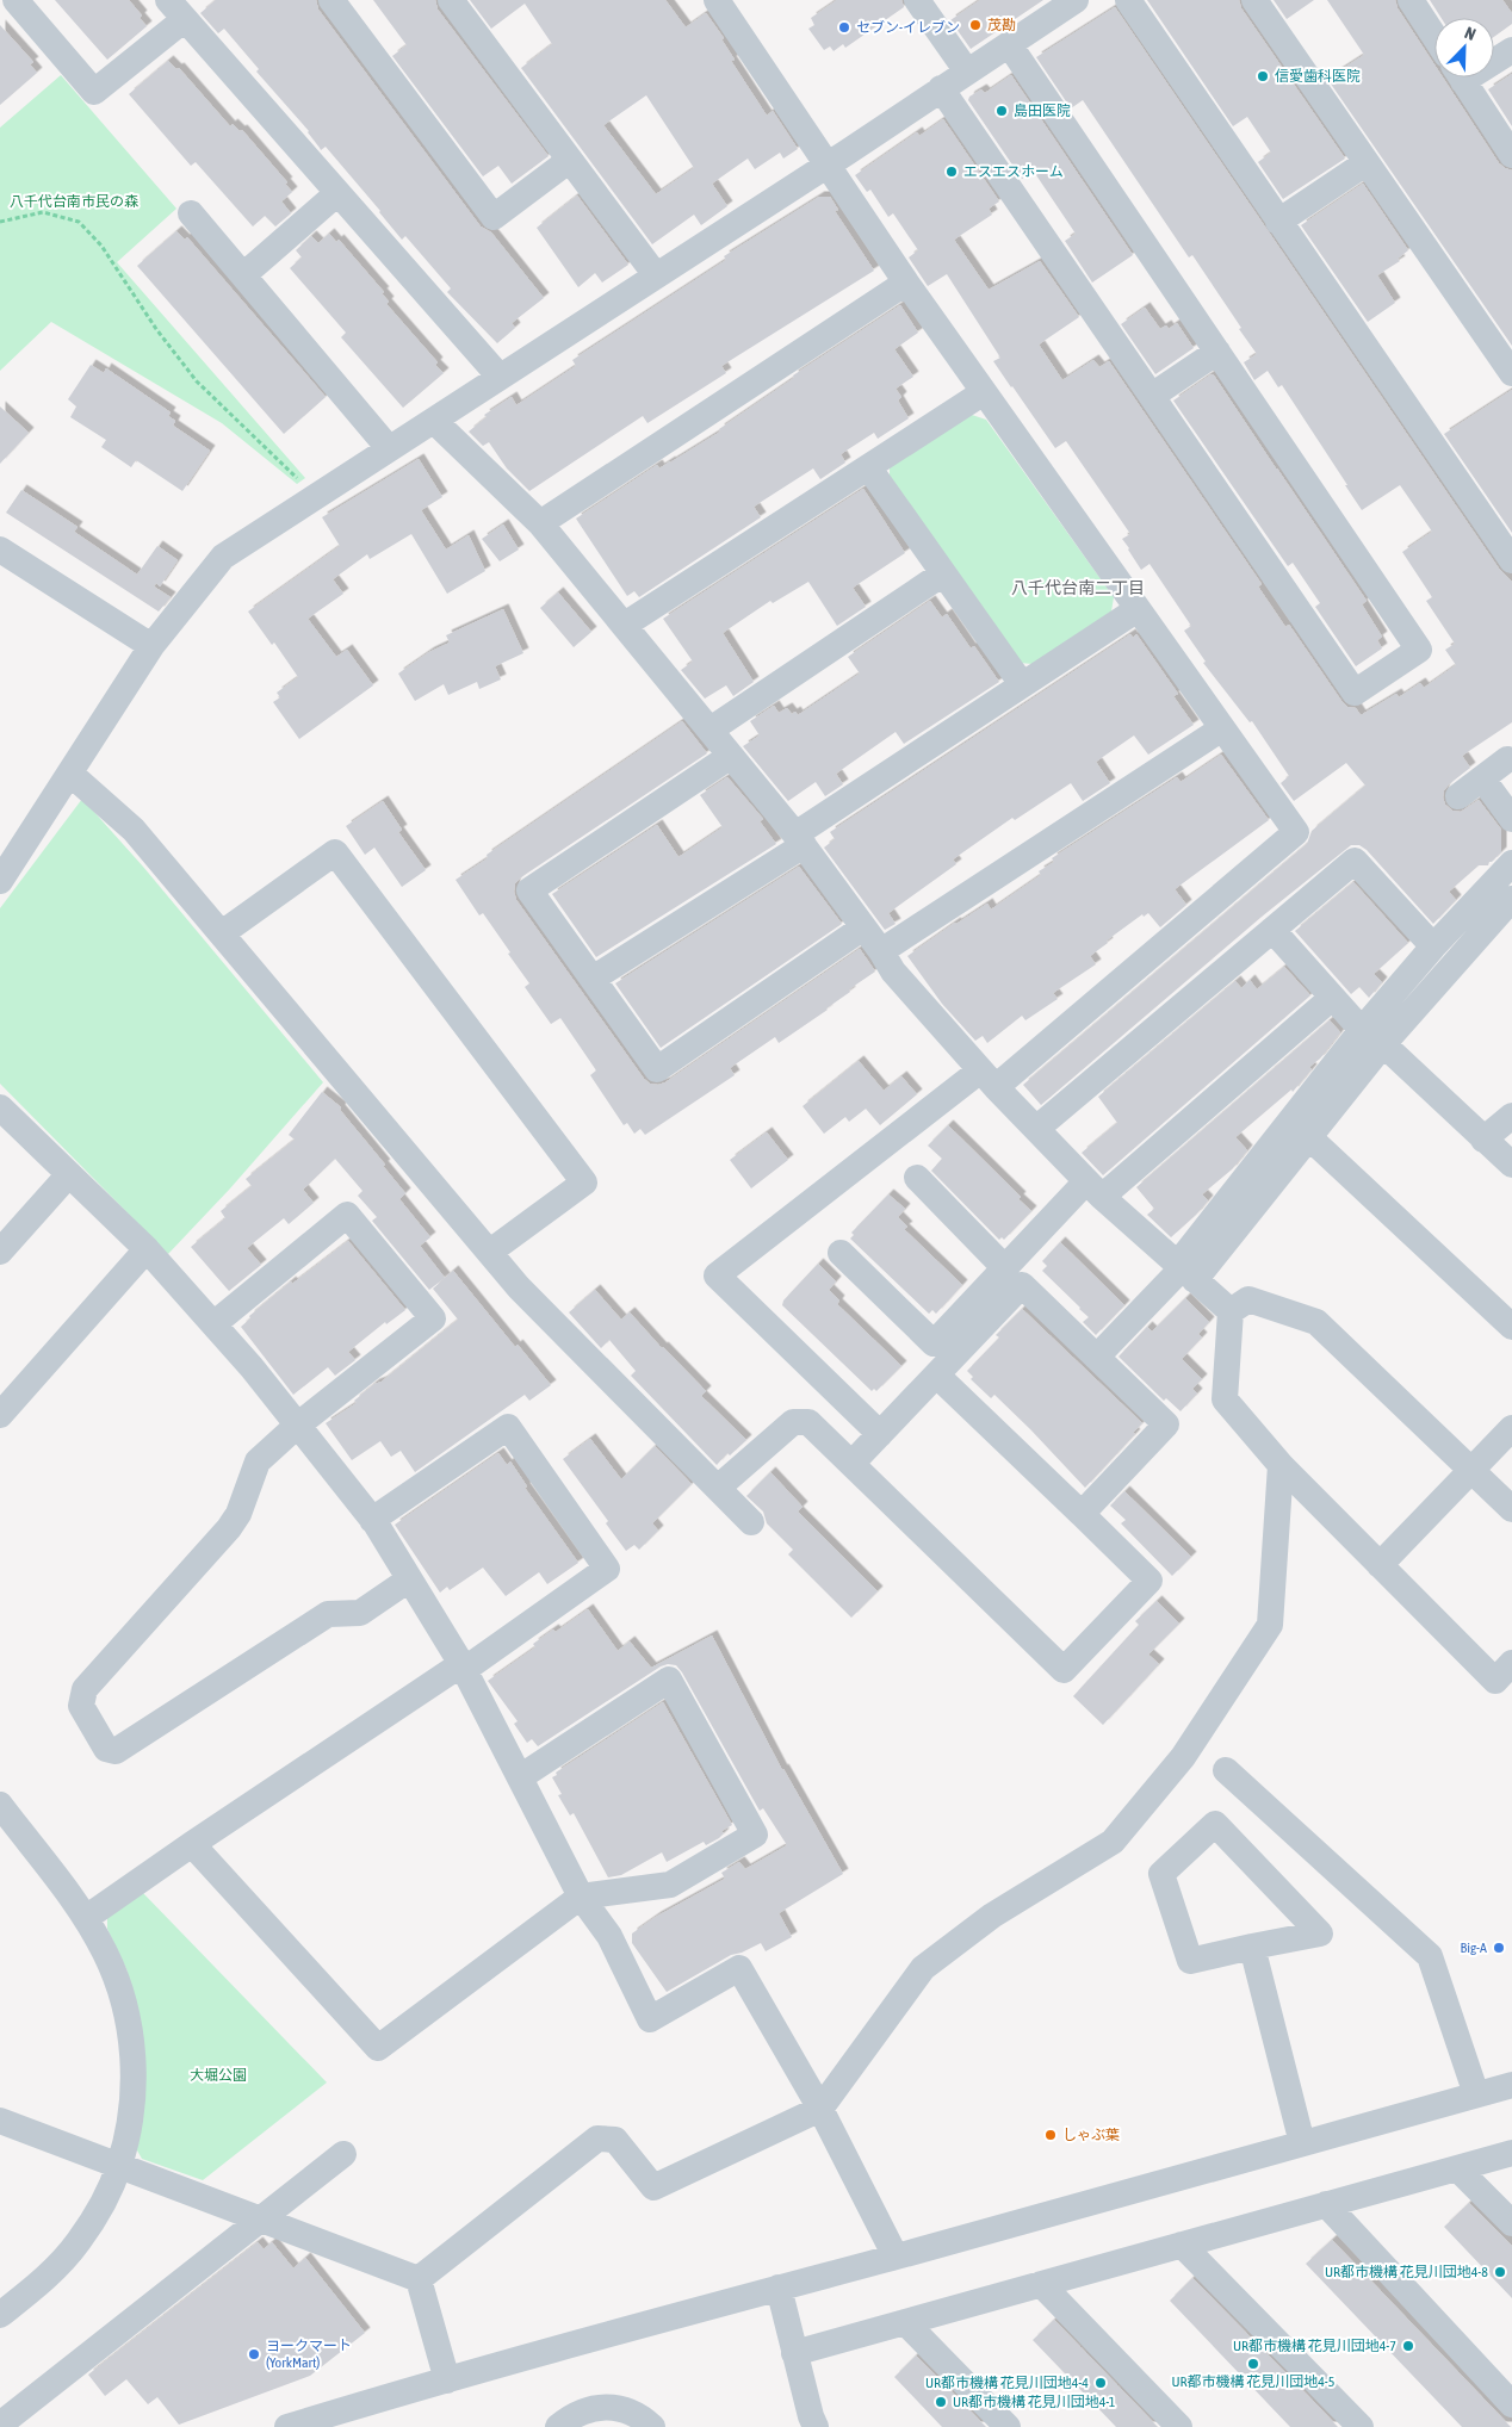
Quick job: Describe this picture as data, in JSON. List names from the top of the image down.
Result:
{
  "districts": ["八千代台南二丁目"],
  "parks": ["八千代台南市民の森", "大堀公園"],
  "places": [
    "茂勘",
    "セブン-イレブン",
    "信愛歯科医院",
    "島田医院",
    "エスエスホーム",
    "Big-A",
    "しゃぶ葉",
    "UR都市機構 花見川団地4-8",
    "UR都市機構 花見川団地4-7",
    "ヨークマート (YorkMart)",
    "UR都市機構 花見川団地4-5",
    "UR都市機構 花見川団地4-4",
    "UR都市機構 花見川団地4-1"
  ],
  "north": "top right"
}
